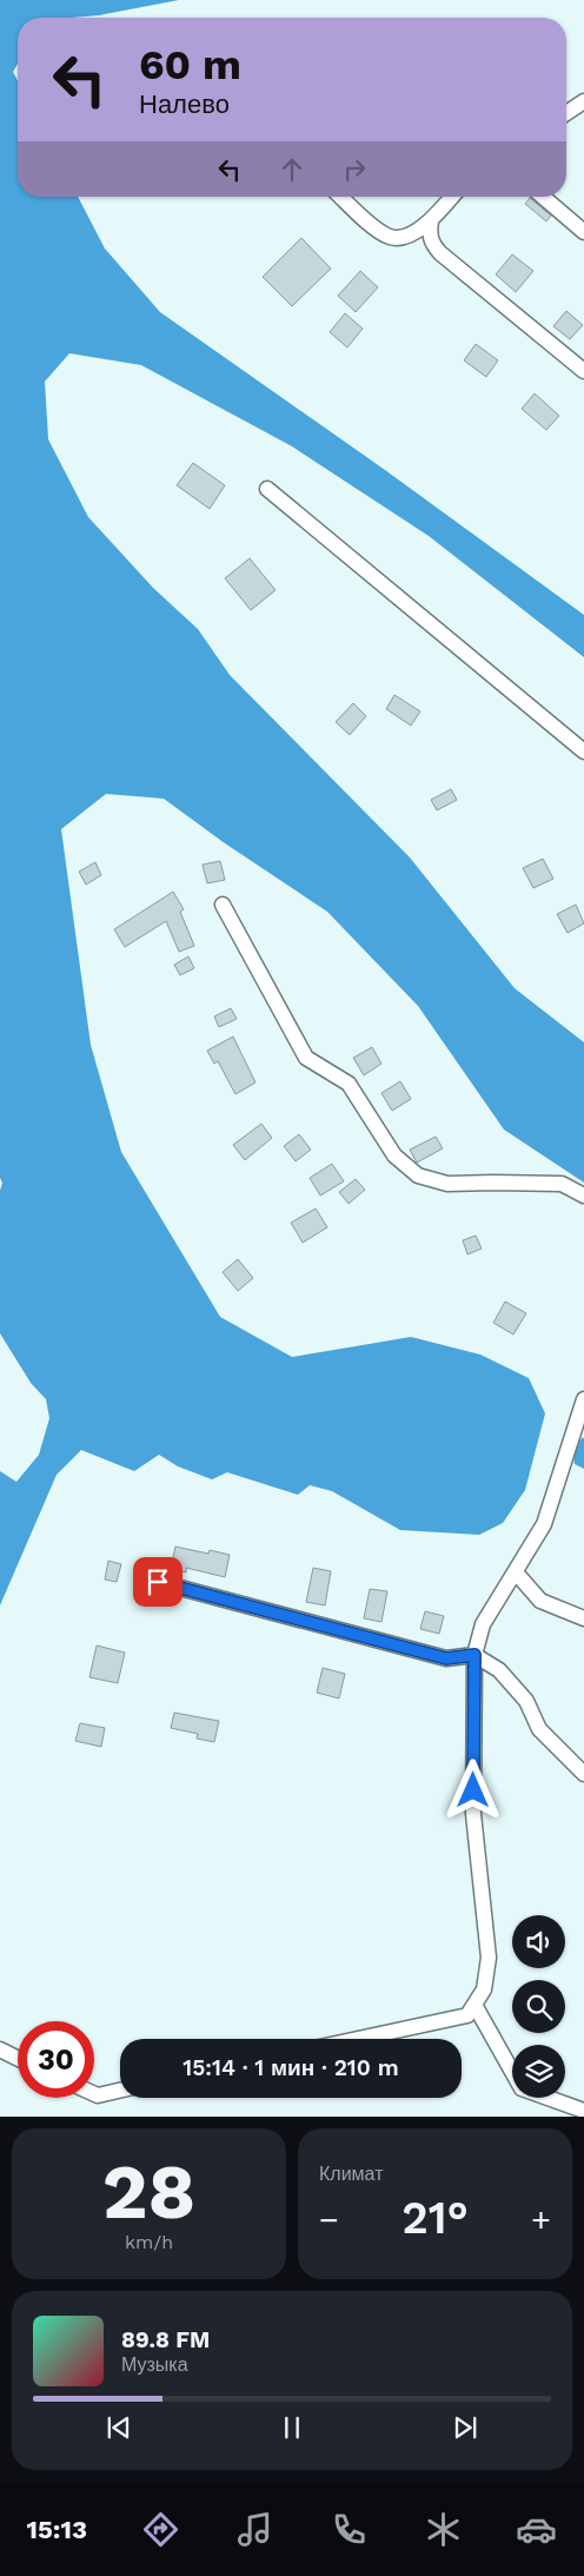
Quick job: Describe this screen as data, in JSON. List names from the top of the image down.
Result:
{
  "page": {
    "turn": ["60 m", "Налево"],
    "limit": "30",
    "trip": "15:14 · 1 мин · 210 m",
    "tile": [
      ["28", "km/h"],
      "Климат"
    ],
    "heat": ["−", "21°", "+"],
    "song": ["89.8 FM", "Музыка"],
    "tabs": "15:13"
  }
}
